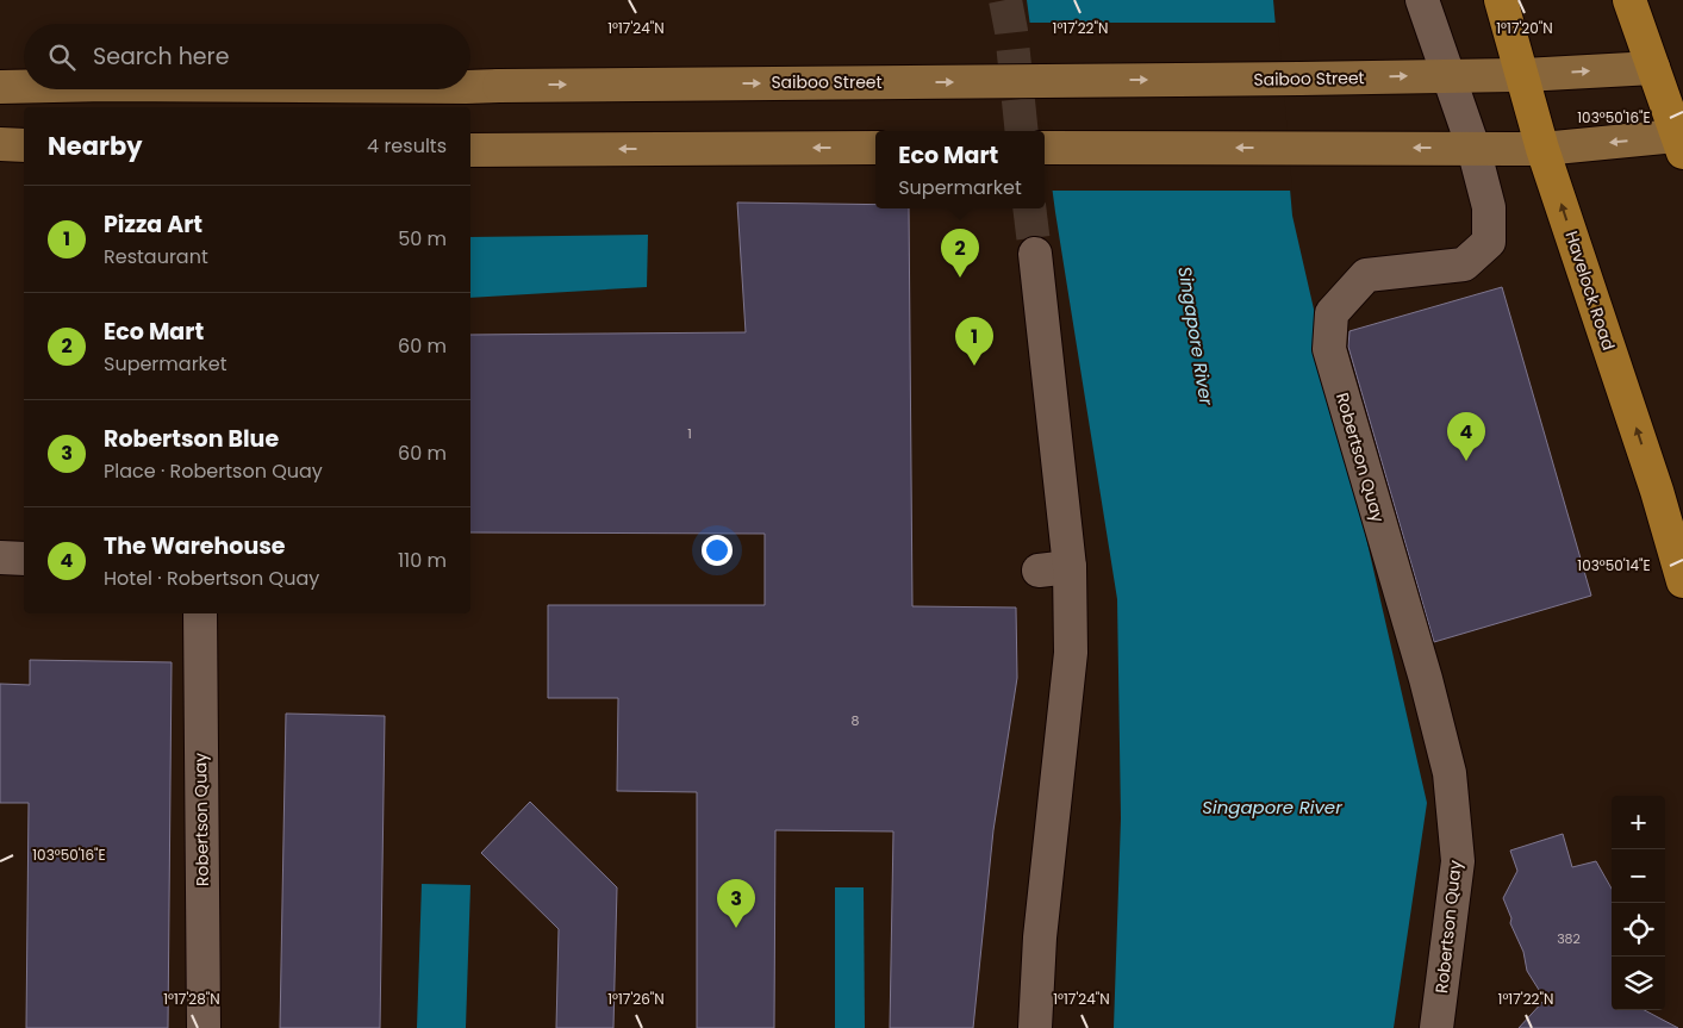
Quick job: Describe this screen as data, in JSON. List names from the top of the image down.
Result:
{
  "streets": {
    "main road": ["Havelock Road"],
    "street": ["Saiboo Street", "Robertson Quay"]
  },
  "crossings": [
    ["Saiboo Street", "Havelock Road"],
    ["Saiboo Street", "Robertson Quay"]
  ],
  "one_way": ["Havelock Road"],
  "water": ["Singapore River"],
  "house_numbers": ["1", "8", "382"],
  "page": {
    "search": "Search here",
    "heading": ["Nearby", "4 results"],
    "popup": ["Eco Mart", "Supermarket"],
    "list": [
      {
        "mark": "1",
        "name": "Pizza Art",
        "note": "Restaurant",
        "value": "50 m"
      },
      {
        "mark": "2",
        "name": "Eco Mart",
        "note": "Supermarket",
        "value": "60 m"
      },
      {
        "mark": "3",
        "name": "Robertson Blue",
        "note": "Place · Robertson Quay",
        "value": "60 m"
      },
      {
        "mark": "4",
        "name": "The Warehouse",
        "note": "Hotel · Robertson Quay",
        "value": "110 m"
      }
    ],
    "pins": [
      "2",
      "1",
      "4",
      "3"
    ],
    "map_buttons": ["+", "−"]
  },
  "coordinates": [
    "1°17'20\"N",
    "1°17'24\"N",
    "1°17'22\"N",
    "103°50'16\"E",
    "103°50'14\"E",
    "1°17'28\"N",
    "1°17'26\"N"
  ]
}
